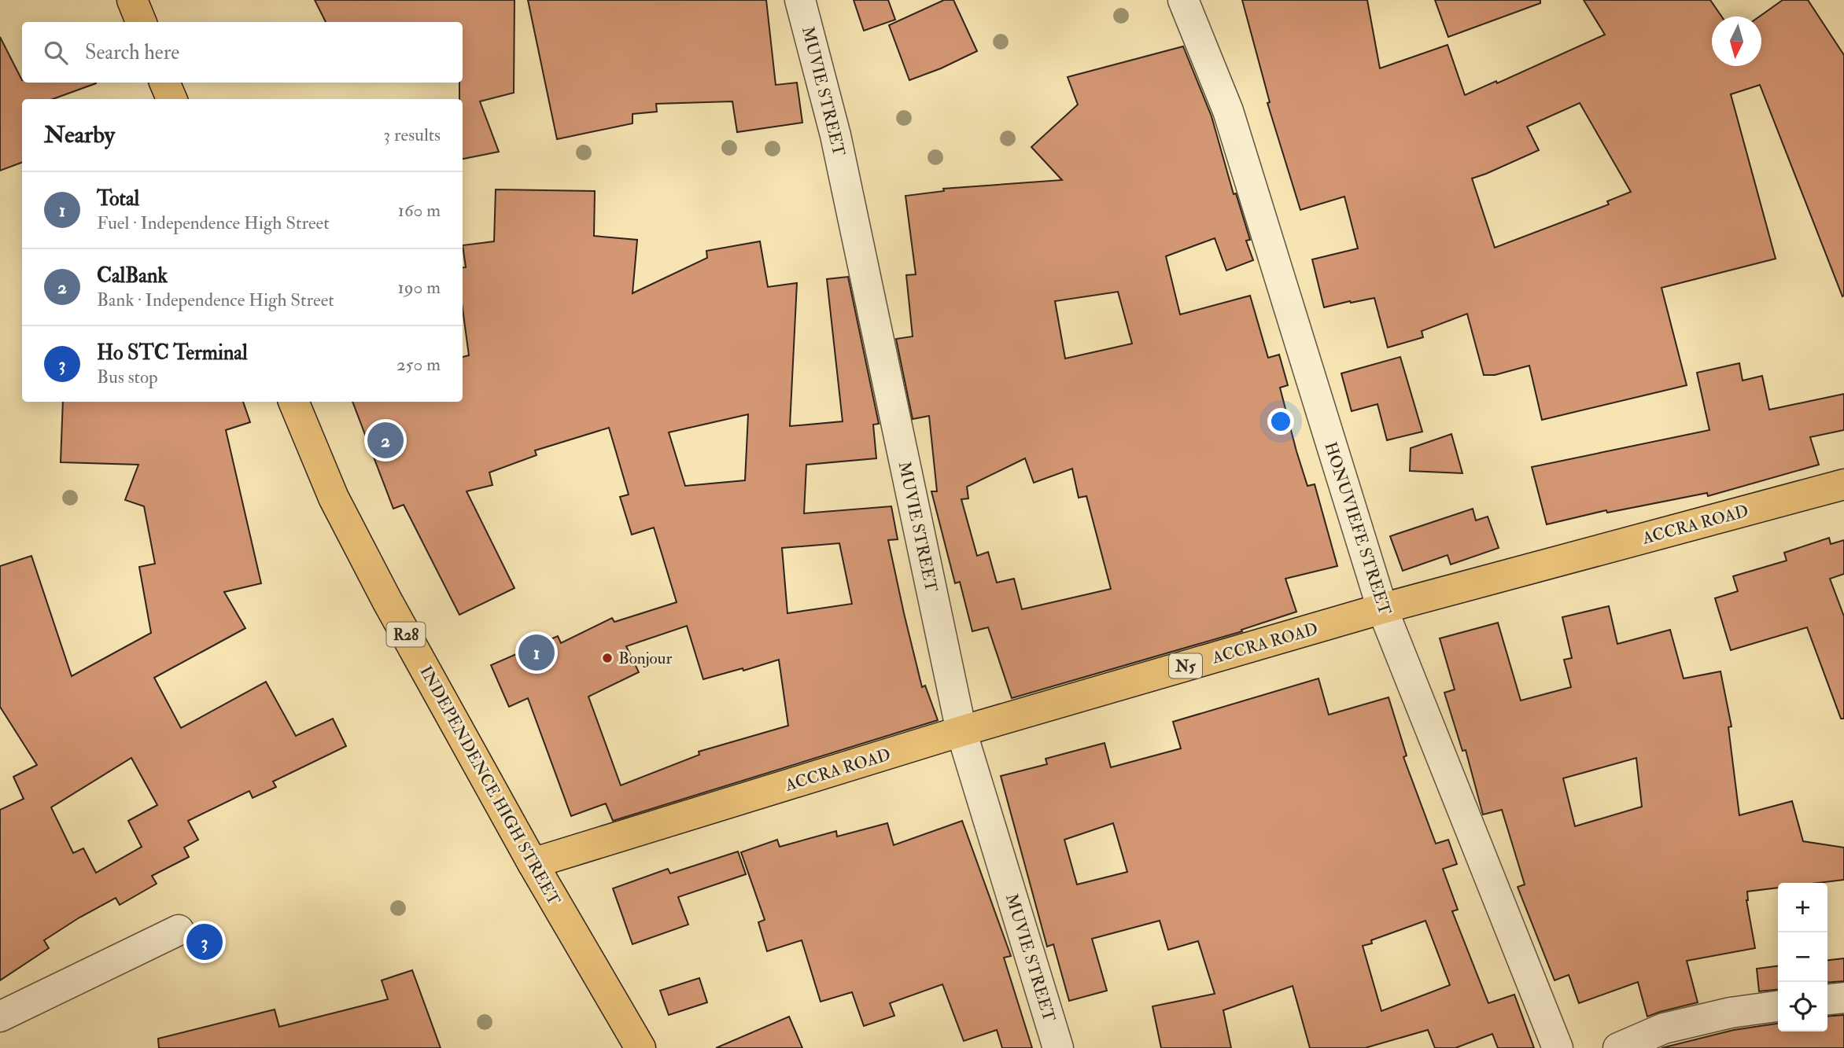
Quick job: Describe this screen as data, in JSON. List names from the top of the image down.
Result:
{
  "streets": {
    "main road": [
      "ACCRA ROAD",
      "R28",
      "N5",
      "INDEPENDENCE HIGH STREET"
    ],
    "street": ["MUVIE STREET", "HONUVIEFE STREET"]
  },
  "crossings": [
    ["MUVIE STREET", "ACCRA ROAD"],
    ["ACCRA ROAD", "HONUVIEFE STREET"],
    ["ACCRA ROAD", "INDEPENDENCE HIGH STREET"]
  ],
  "places": ["Bonjour"],
  "north": "bottom",
  "page": {
    "search": "Search here",
    "heading": ["Nearby", "3 results"],
    "list": [
      {
        "mark": "1",
        "name": "Total",
        "note": "Fuel · Independence High Street",
        "value": "160 m"
      },
      {
        "mark": "2",
        "name": "CalBank",
        "note": "Bank · Independence High Street",
        "value": "190 m"
      },
      {
        "mark": "3",
        "name": "Ho STC Terminal",
        "note": "Bus stop",
        "value": "250 m"
      }
    ],
    "pins": ["2", "1", "3"],
    "map_buttons": ["+", "−"]
  }
}
